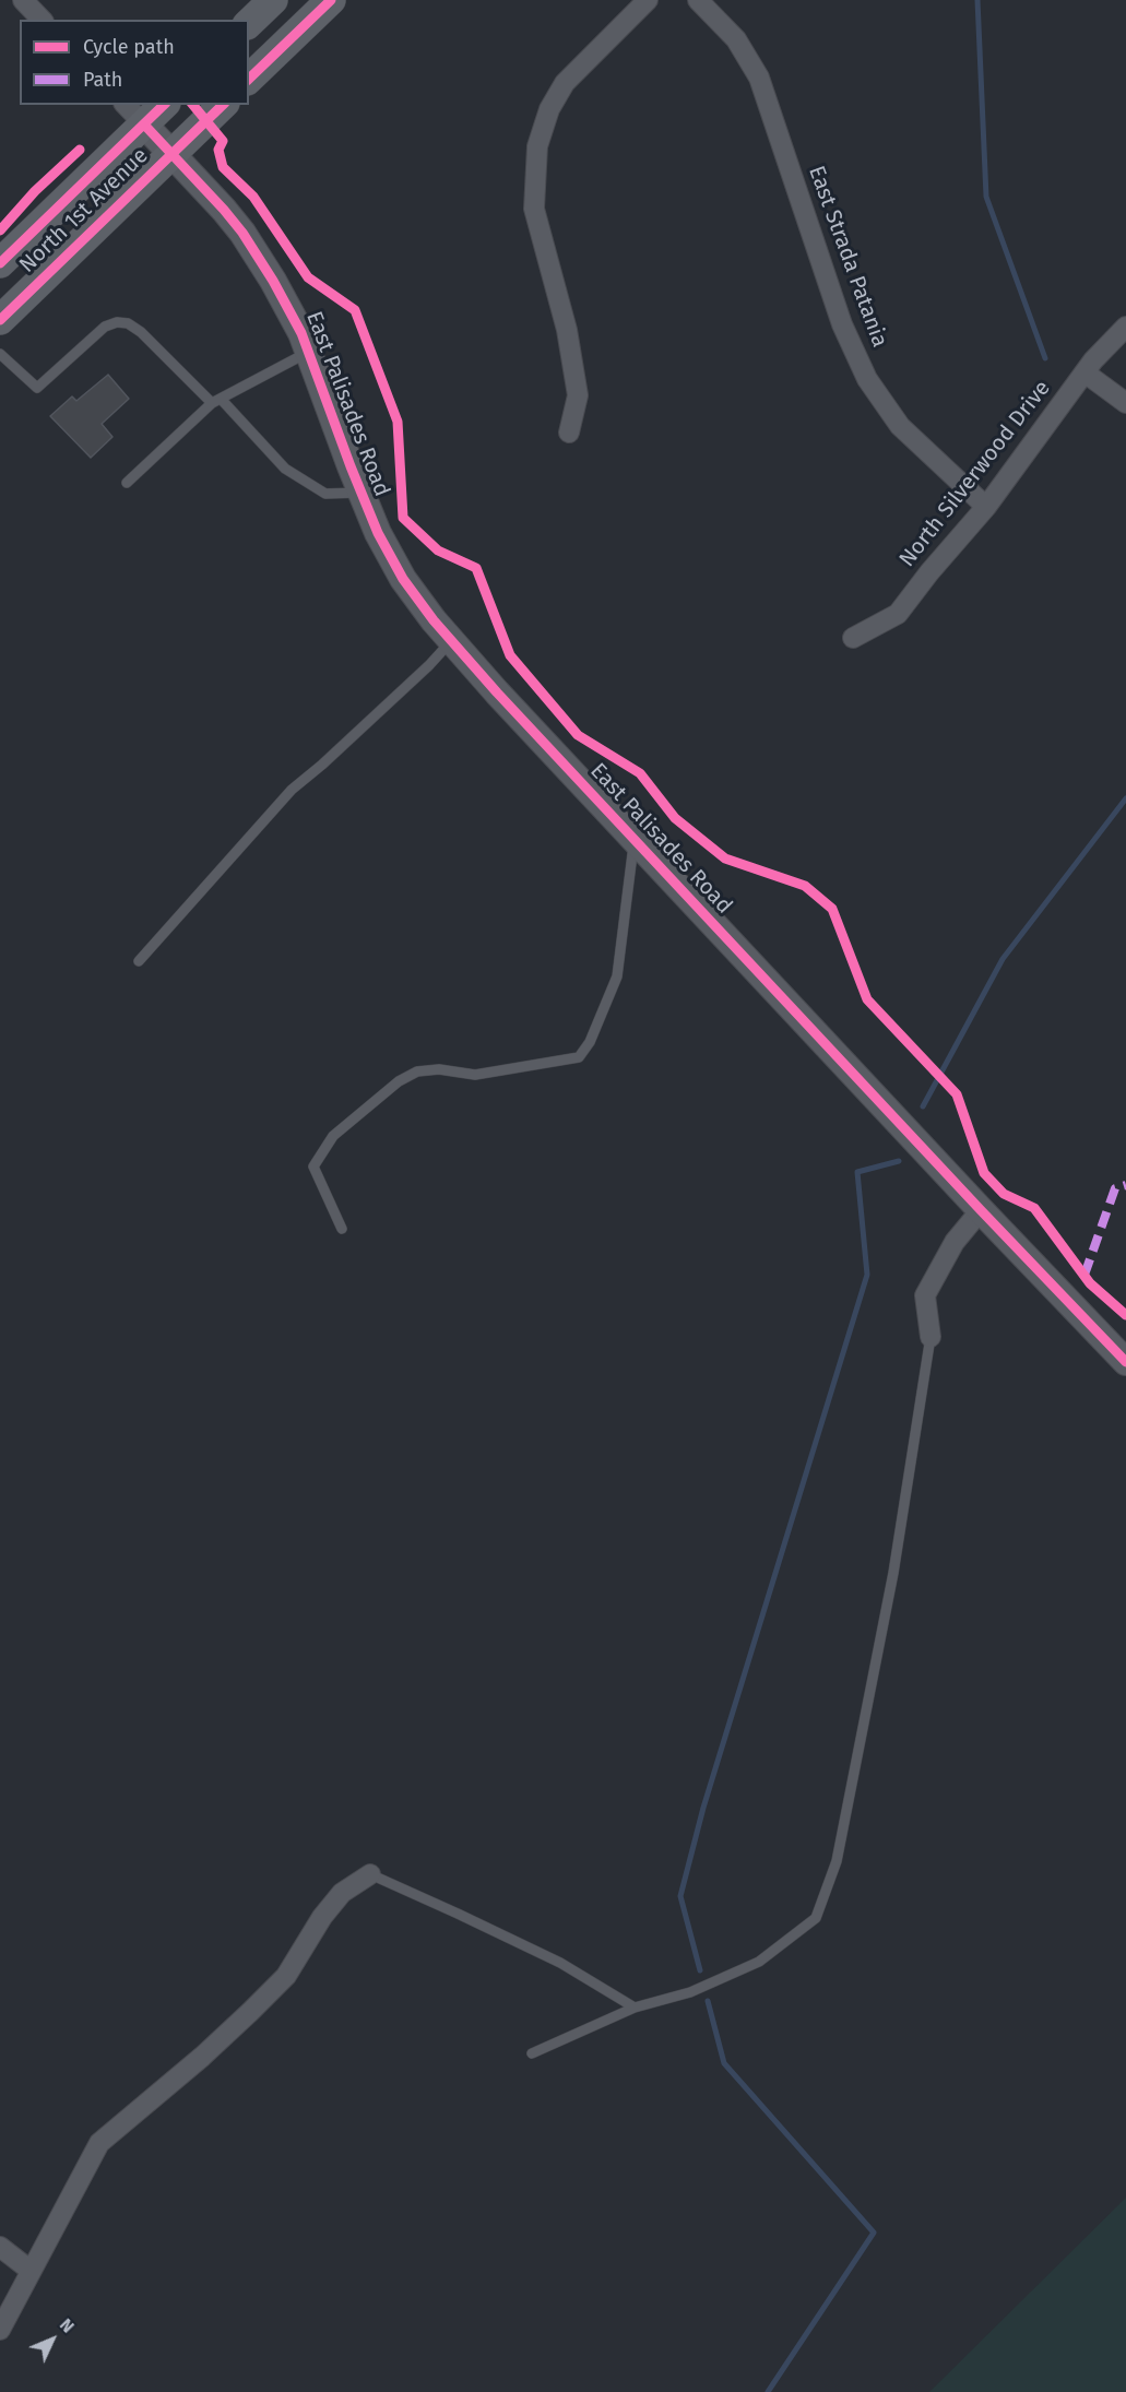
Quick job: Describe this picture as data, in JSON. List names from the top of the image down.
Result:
{
  "streets": {
    "main road": ["North 1st Avenue"],
    "street": ["East Strada Patania", "East Palisades Road", "North Silverwood Drive"]
  },
  "crossings": [
    ["North 1st Avenue", "East Palisades Road"],
    ["East Strada Patania", "North Silverwood Drive"]
  ],
  "legend": ["Cycle path", "Path"],
  "north": "top right"
}
